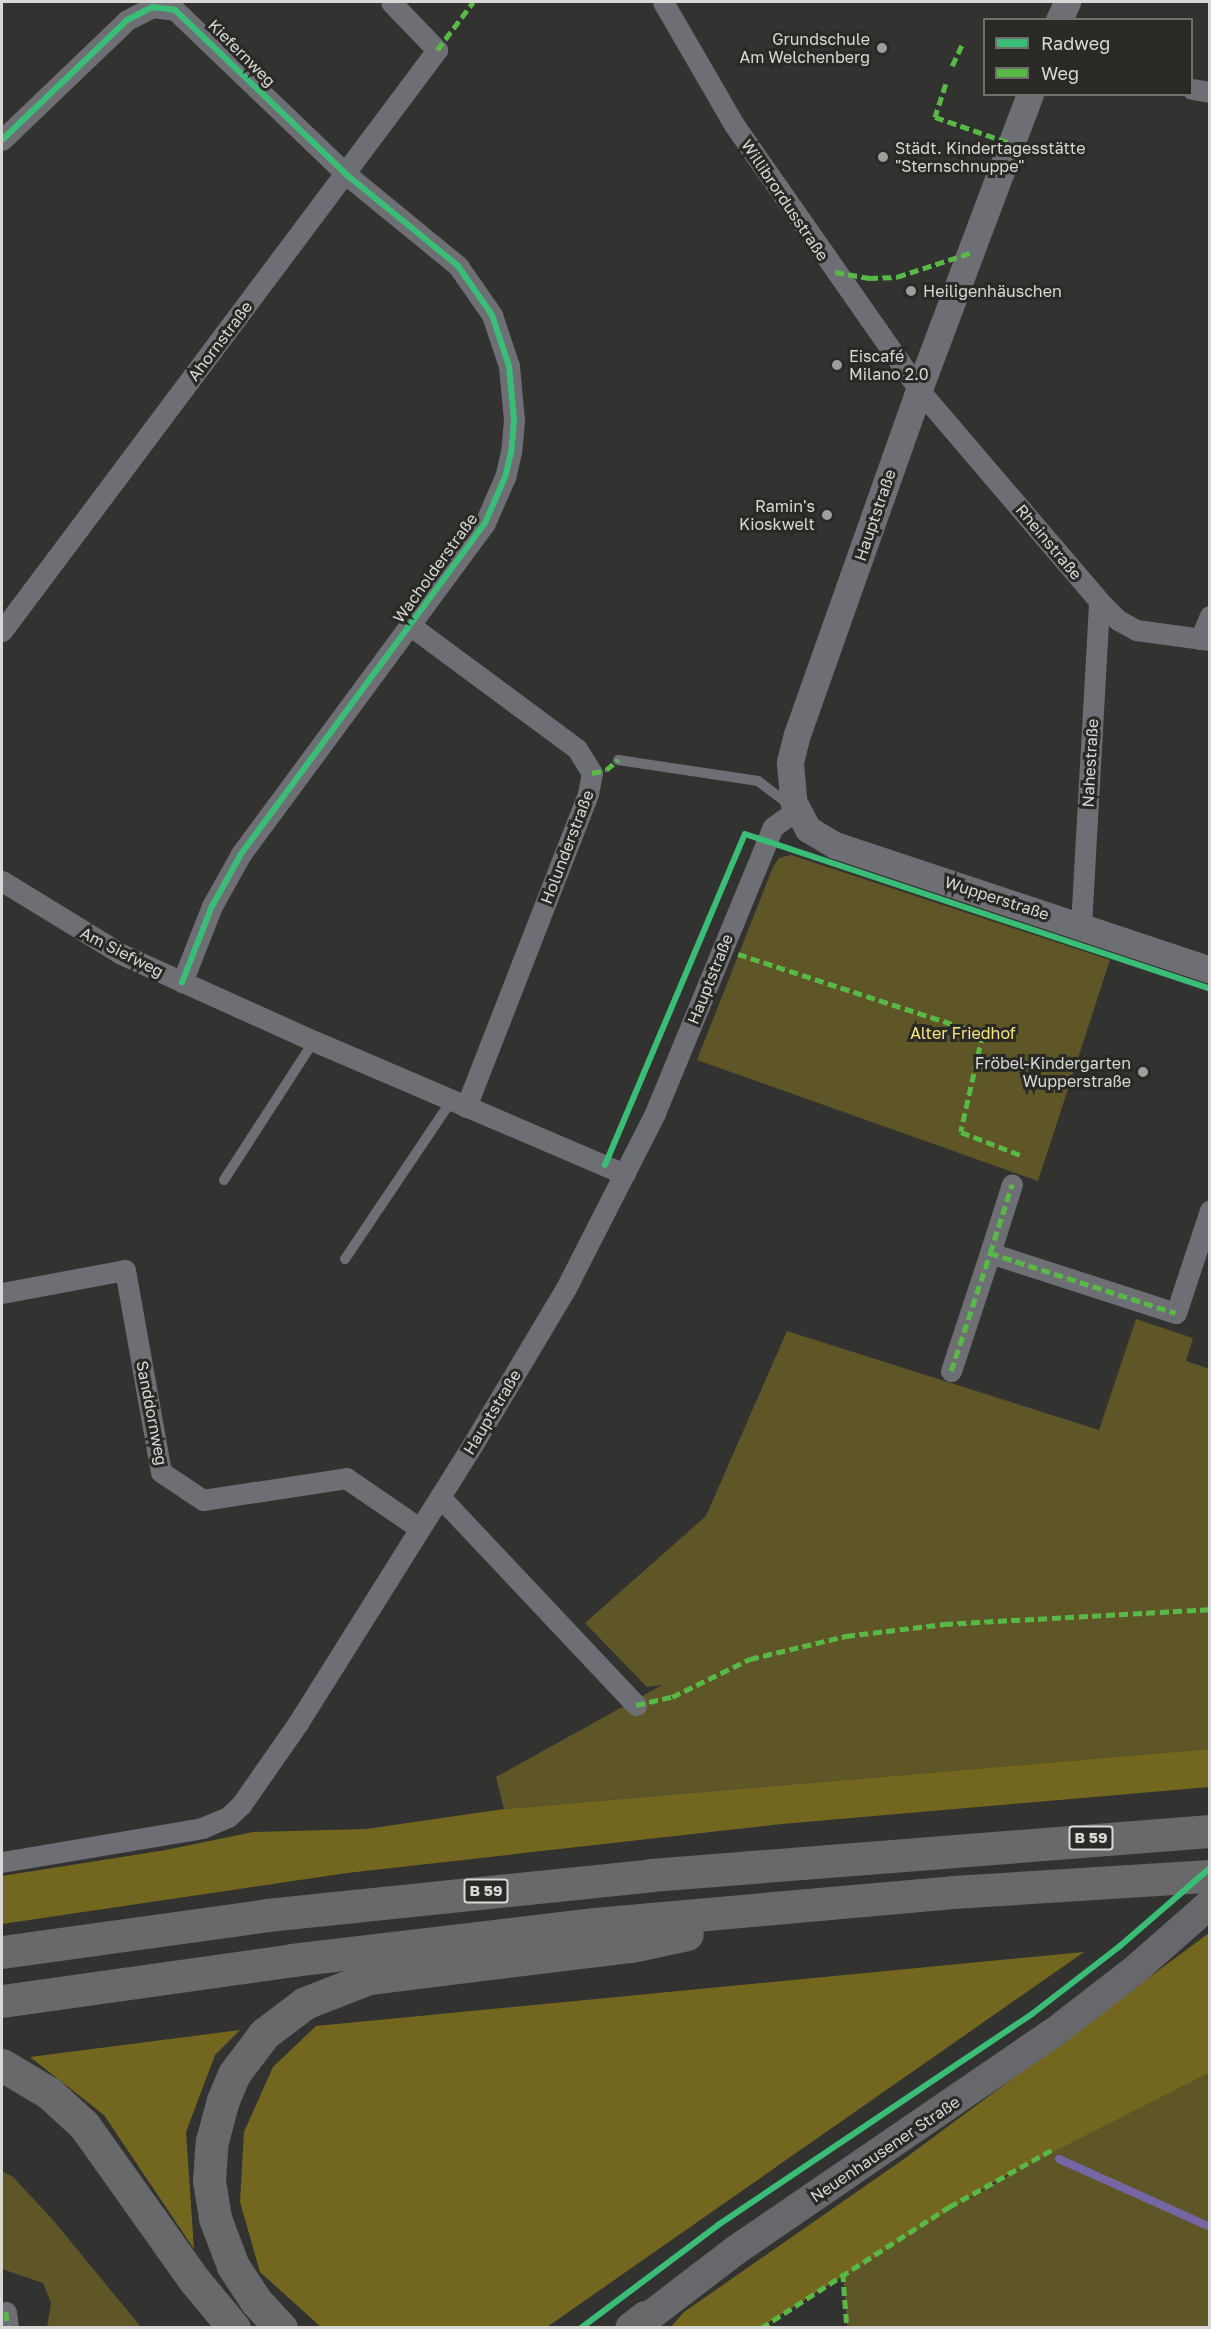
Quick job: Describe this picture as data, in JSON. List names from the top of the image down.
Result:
{
  "streets": {
    "highway": ["B 59"],
    "main road": ["Neuenhausener Straße"],
    "street": [
      "Kiefernweg",
      "Willibrordusstraße",
      "Ahornstraße",
      "Hauptstraße",
      "Rheinstraße",
      "Wacholderstraße",
      "Nahestraße",
      "Holunderstraße",
      "Wupperstraße",
      "Am Siefweg",
      "Sanddornweg"
    ]
  },
  "crossings": [
    ["Kiefernweg", "Ahornstraße"],
    ["Kiefernweg", "Wacholderstraße"],
    ["Willibrordusstraße", "Hauptstraße"],
    ["Willibrordusstraße", "Rheinstraße"],
    ["Ahornstraße", "Wacholderstraße"],
    ["Hauptstraße", "Rheinstraße"],
    ["Hauptstraße", "Wupperstraße"],
    ["Hauptstraße", "Am Siefweg"],
    ["Hauptstraße", "Sanddornweg"],
    ["Rheinstraße", "Nahestraße"],
    ["Wacholderstraße", "Holunderstraße"],
    ["Wacholderstraße", "Am Siefweg"],
    ["Nahestraße", "Wupperstraße"],
    ["Holunderstraße", "Am Siefweg"]
  ],
  "parks": ["Alter Friedhof"],
  "places": [
    "Grundschule Am Welchenberg",
    "Städt. Kindertagesstätte \"Sternschnuppe\"",
    "Heiligenhäuschen",
    "Eiscafé Milano 2.0",
    "Ramin's Kioskwelt",
    "Fröbel-Kindergarten Wupperstraße"
  ],
  "legend": ["Radweg", "Weg"]
}
